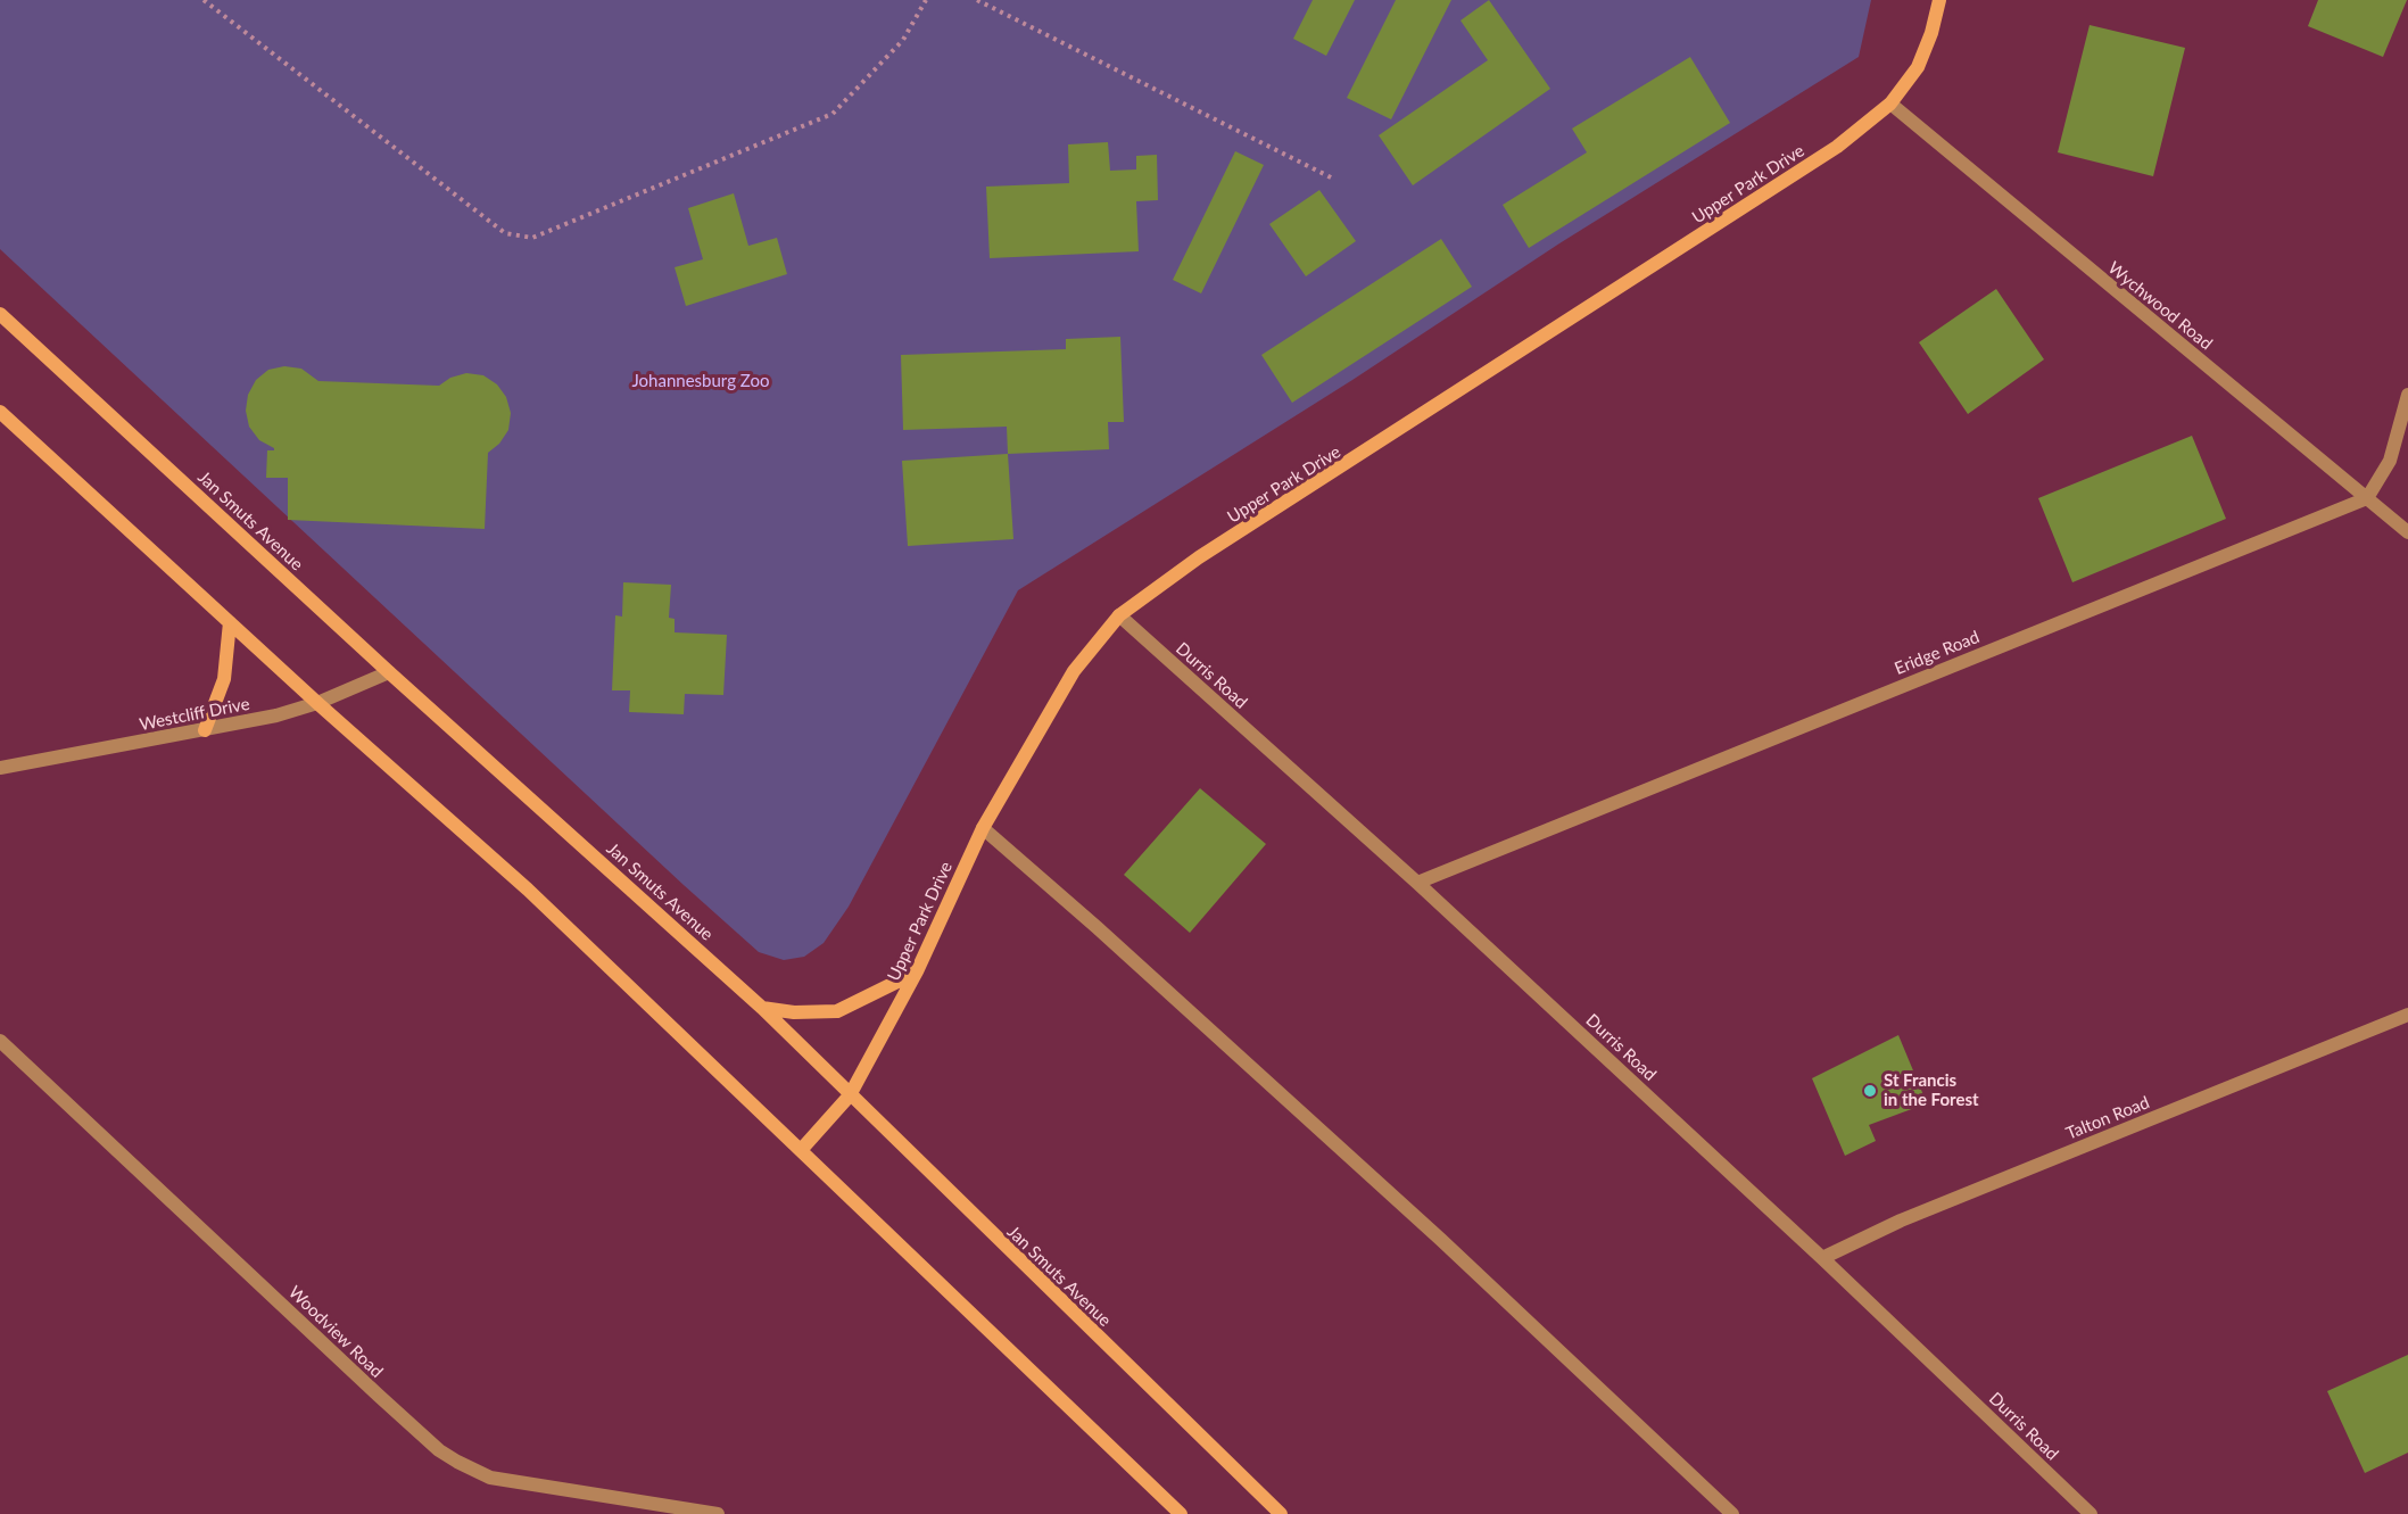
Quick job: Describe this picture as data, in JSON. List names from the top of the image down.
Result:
{
  "streets": {
    "main road": ["Upper Park Drive", "Jan Smuts Avenue"],
    "street": [
      "Wychwood Road",
      "Eridge Road",
      "Durris Road",
      "Westcliff Drive",
      "Talton Road",
      "Woodview Road"
    ]
  },
  "crossings": [
    ["Upper Park Drive", "Wychwood Road"],
    ["Upper Park Drive", "Jan Smuts Avenue"],
    ["Upper Park Drive", "Durris Road"],
    ["Wychwood Road", "Eridge Road"],
    ["Jan Smuts Avenue", "Westcliff Drive"],
    ["Eridge Road", "Durris Road"],
    ["Durris Road", "Talton Road"]
  ],
  "parks": ["Johannesburg Zoo"],
  "places": ["St Francis in the Forest"]
}
